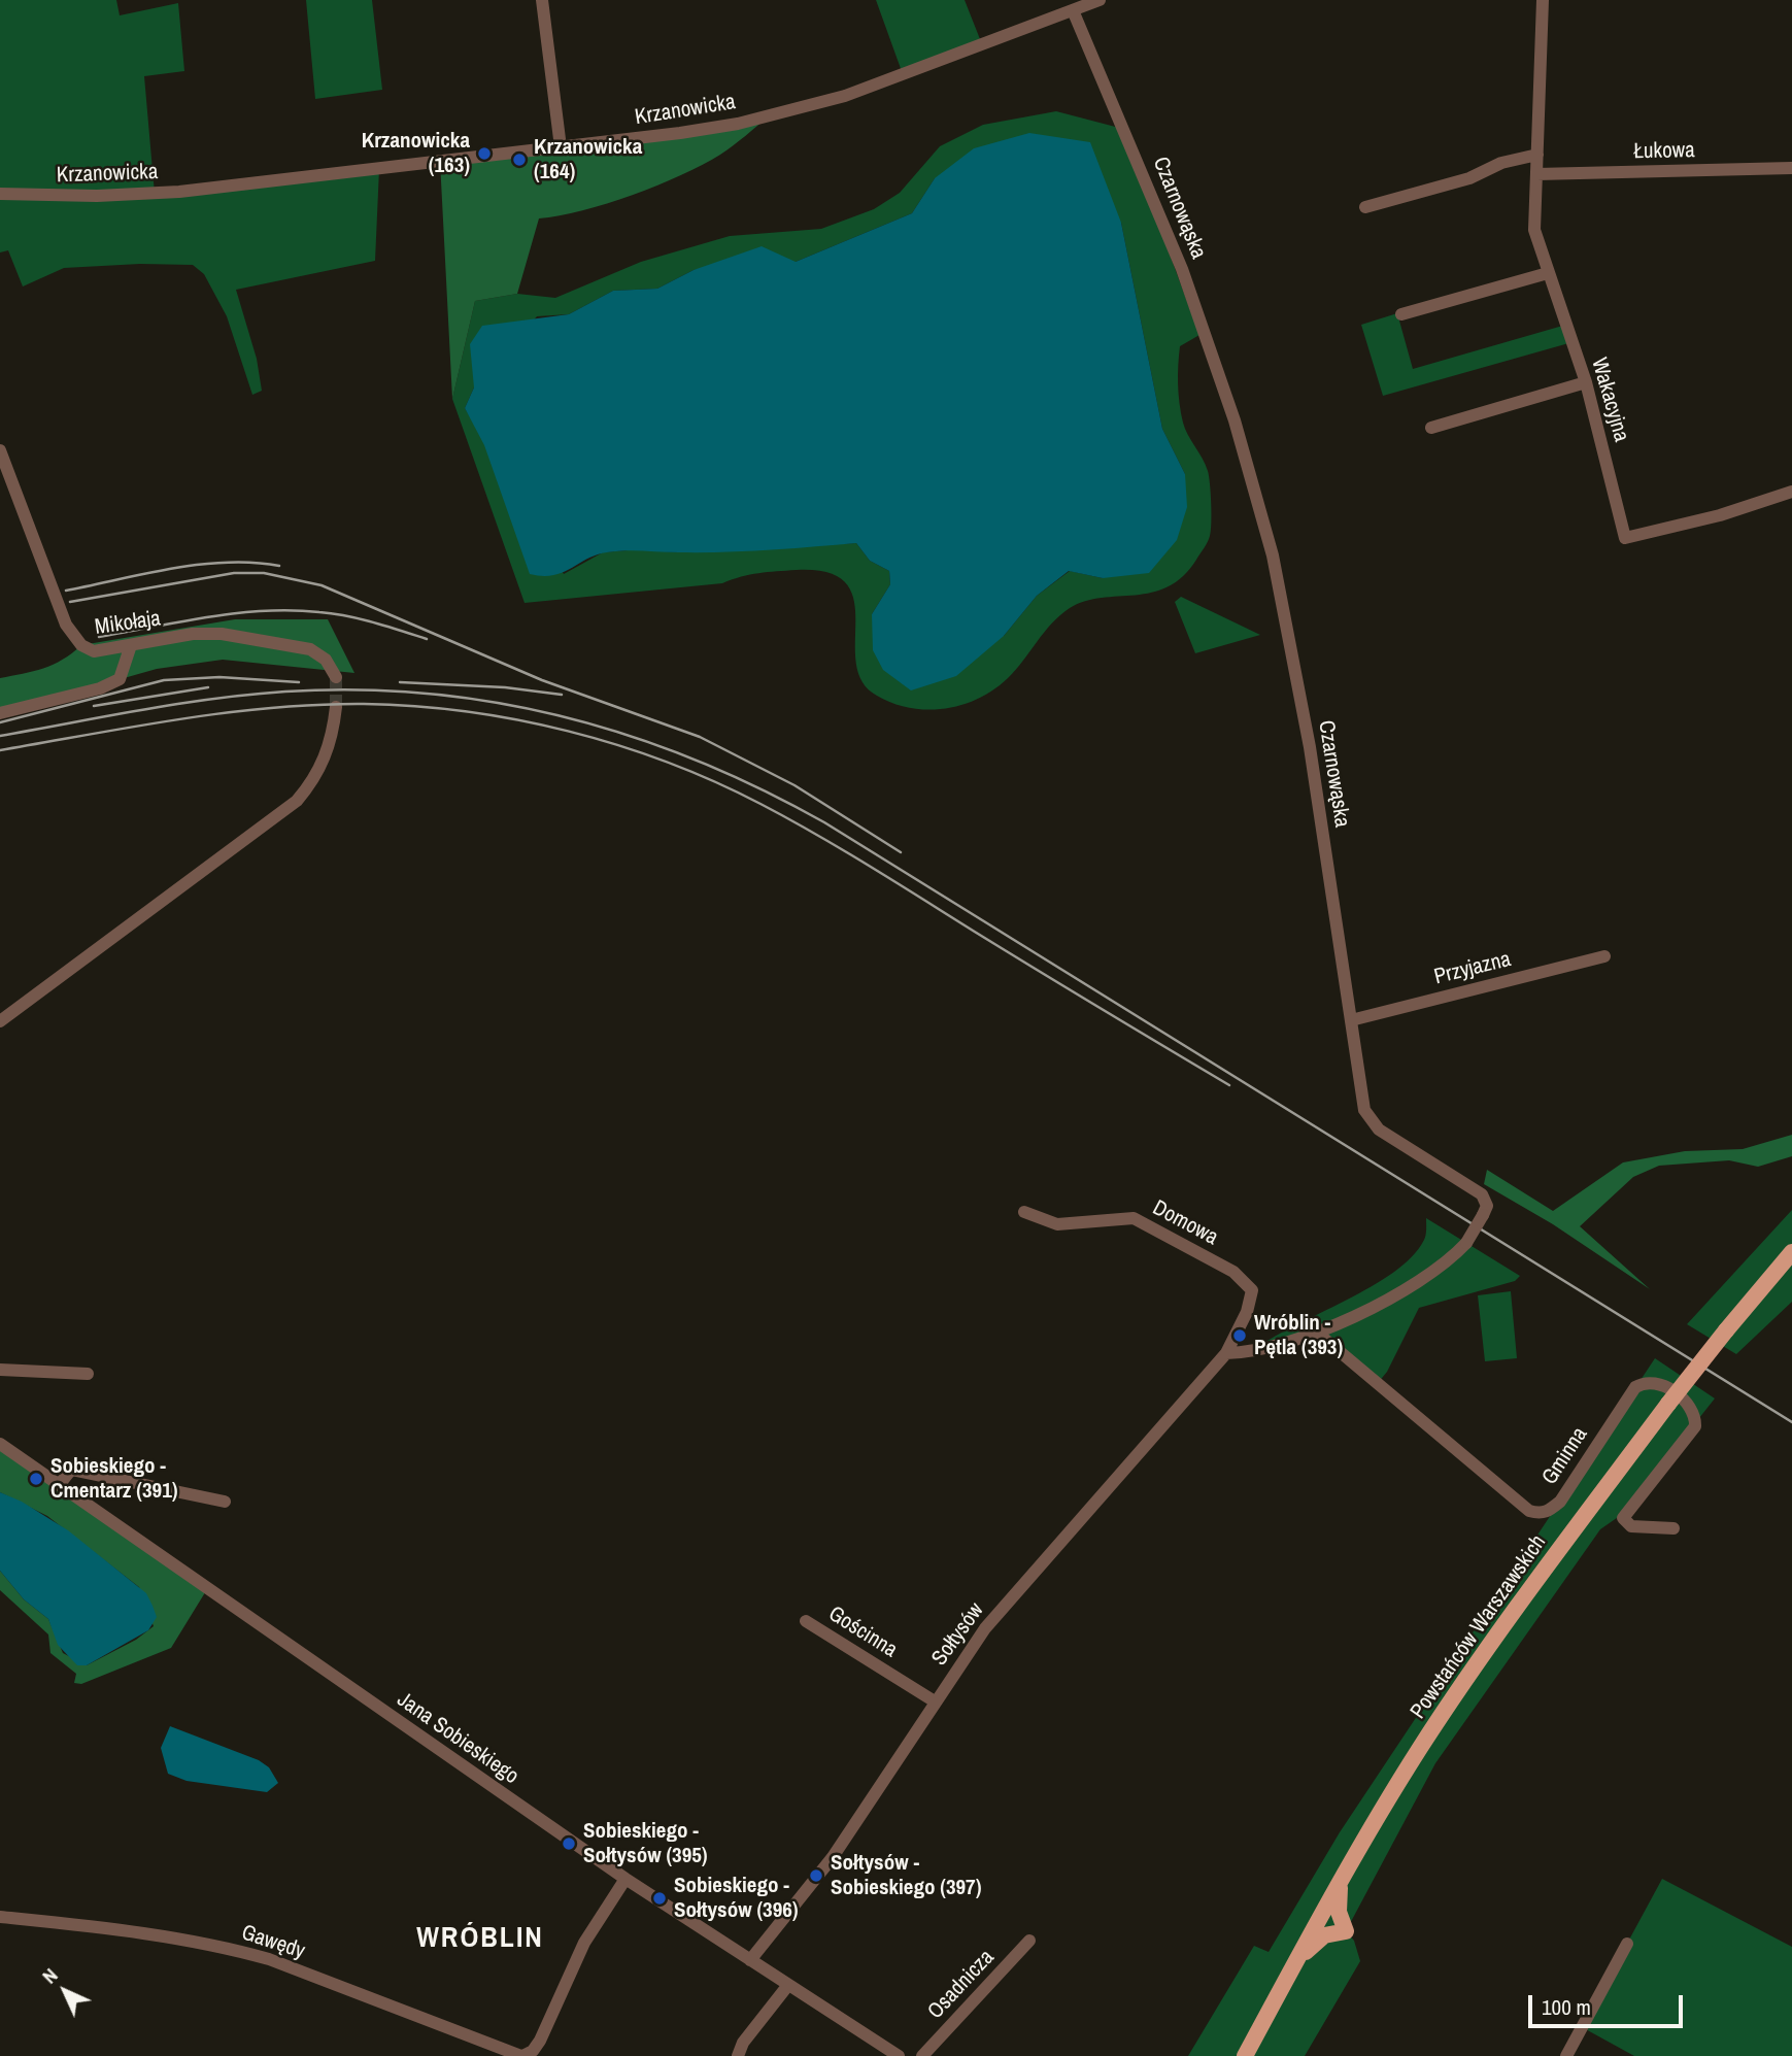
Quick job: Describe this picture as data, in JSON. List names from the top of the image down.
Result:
{
  "streets": {
    "main road": ["Powstańców Warszawskich"],
    "street": [
      "Krzanowicka",
      "Łukowa",
      "Czarnowąska",
      "Wakacyjna",
      "Mikołaja",
      "Przyjazna",
      "Domowa",
      "Gminna",
      "Gościnna",
      "Sołtysów",
      "Jana Sobieskiego",
      "Gawędy",
      "Osadnicza"
    ]
  },
  "crossings": [
    ["Krzanowicka", "Czarnowąska"],
    ["Łukowa", "Wakacyjna"],
    ["Czarnowąska", "Przyjazna"],
    ["Czarnowąska", "Domowa"],
    ["Czarnowąska", "Gminna"],
    ["Czarnowąska", "Sołtysów"],
    ["Domowa", "Sołtysów"],
    ["Gościnna", "Sołtysów"],
    ["Sołtysów", "Jana Sobieskiego"],
    ["Jana Sobieskiego", "Gawędy"]
  ],
  "districts": ["WRÓBLIN"],
  "places": [
    "Krzanowicka (163)",
    "Krzanowicka (164)",
    "Wróblin - Pętla (393)",
    "Sobieskiego - Cmentarz (391)",
    "Sobieskiego - Sołtysów (395)",
    "Sołtysów - Sobieskiego (397)",
    "Sobieskiego - Sołtysów (396)"
  ],
  "scale_bar": "100 m",
  "north": "top left"
}
